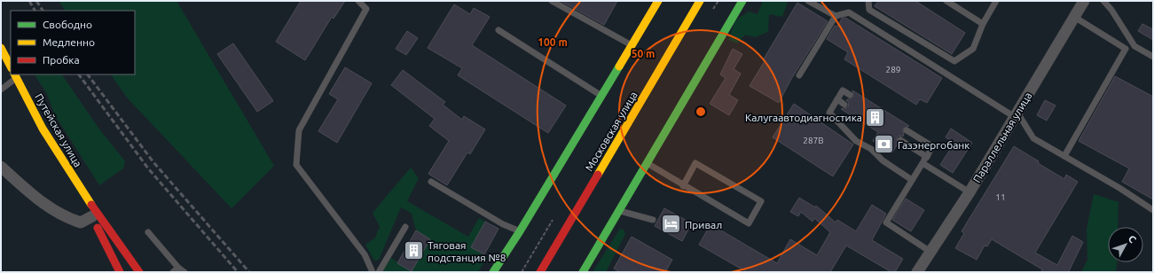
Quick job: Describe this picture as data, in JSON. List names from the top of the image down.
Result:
{
  "streets": {
    "main road": ["Путейская улица", "Московская улица"],
    "street": ["Параллельная улица"]
  },
  "places": {
    "building": ["Калугаавтодиагностика", "Тяговая подстанция №8"],
    "bank": ["Газэнергобанк"],
    "hotel": ["Привал"]
  },
  "house_numbers": ["289", "287В", "11"],
  "legend": ["Свободно", "Медленно", "Пробка"],
  "north": "top right",
  "rings": ["100 m", "50 m"]
}
